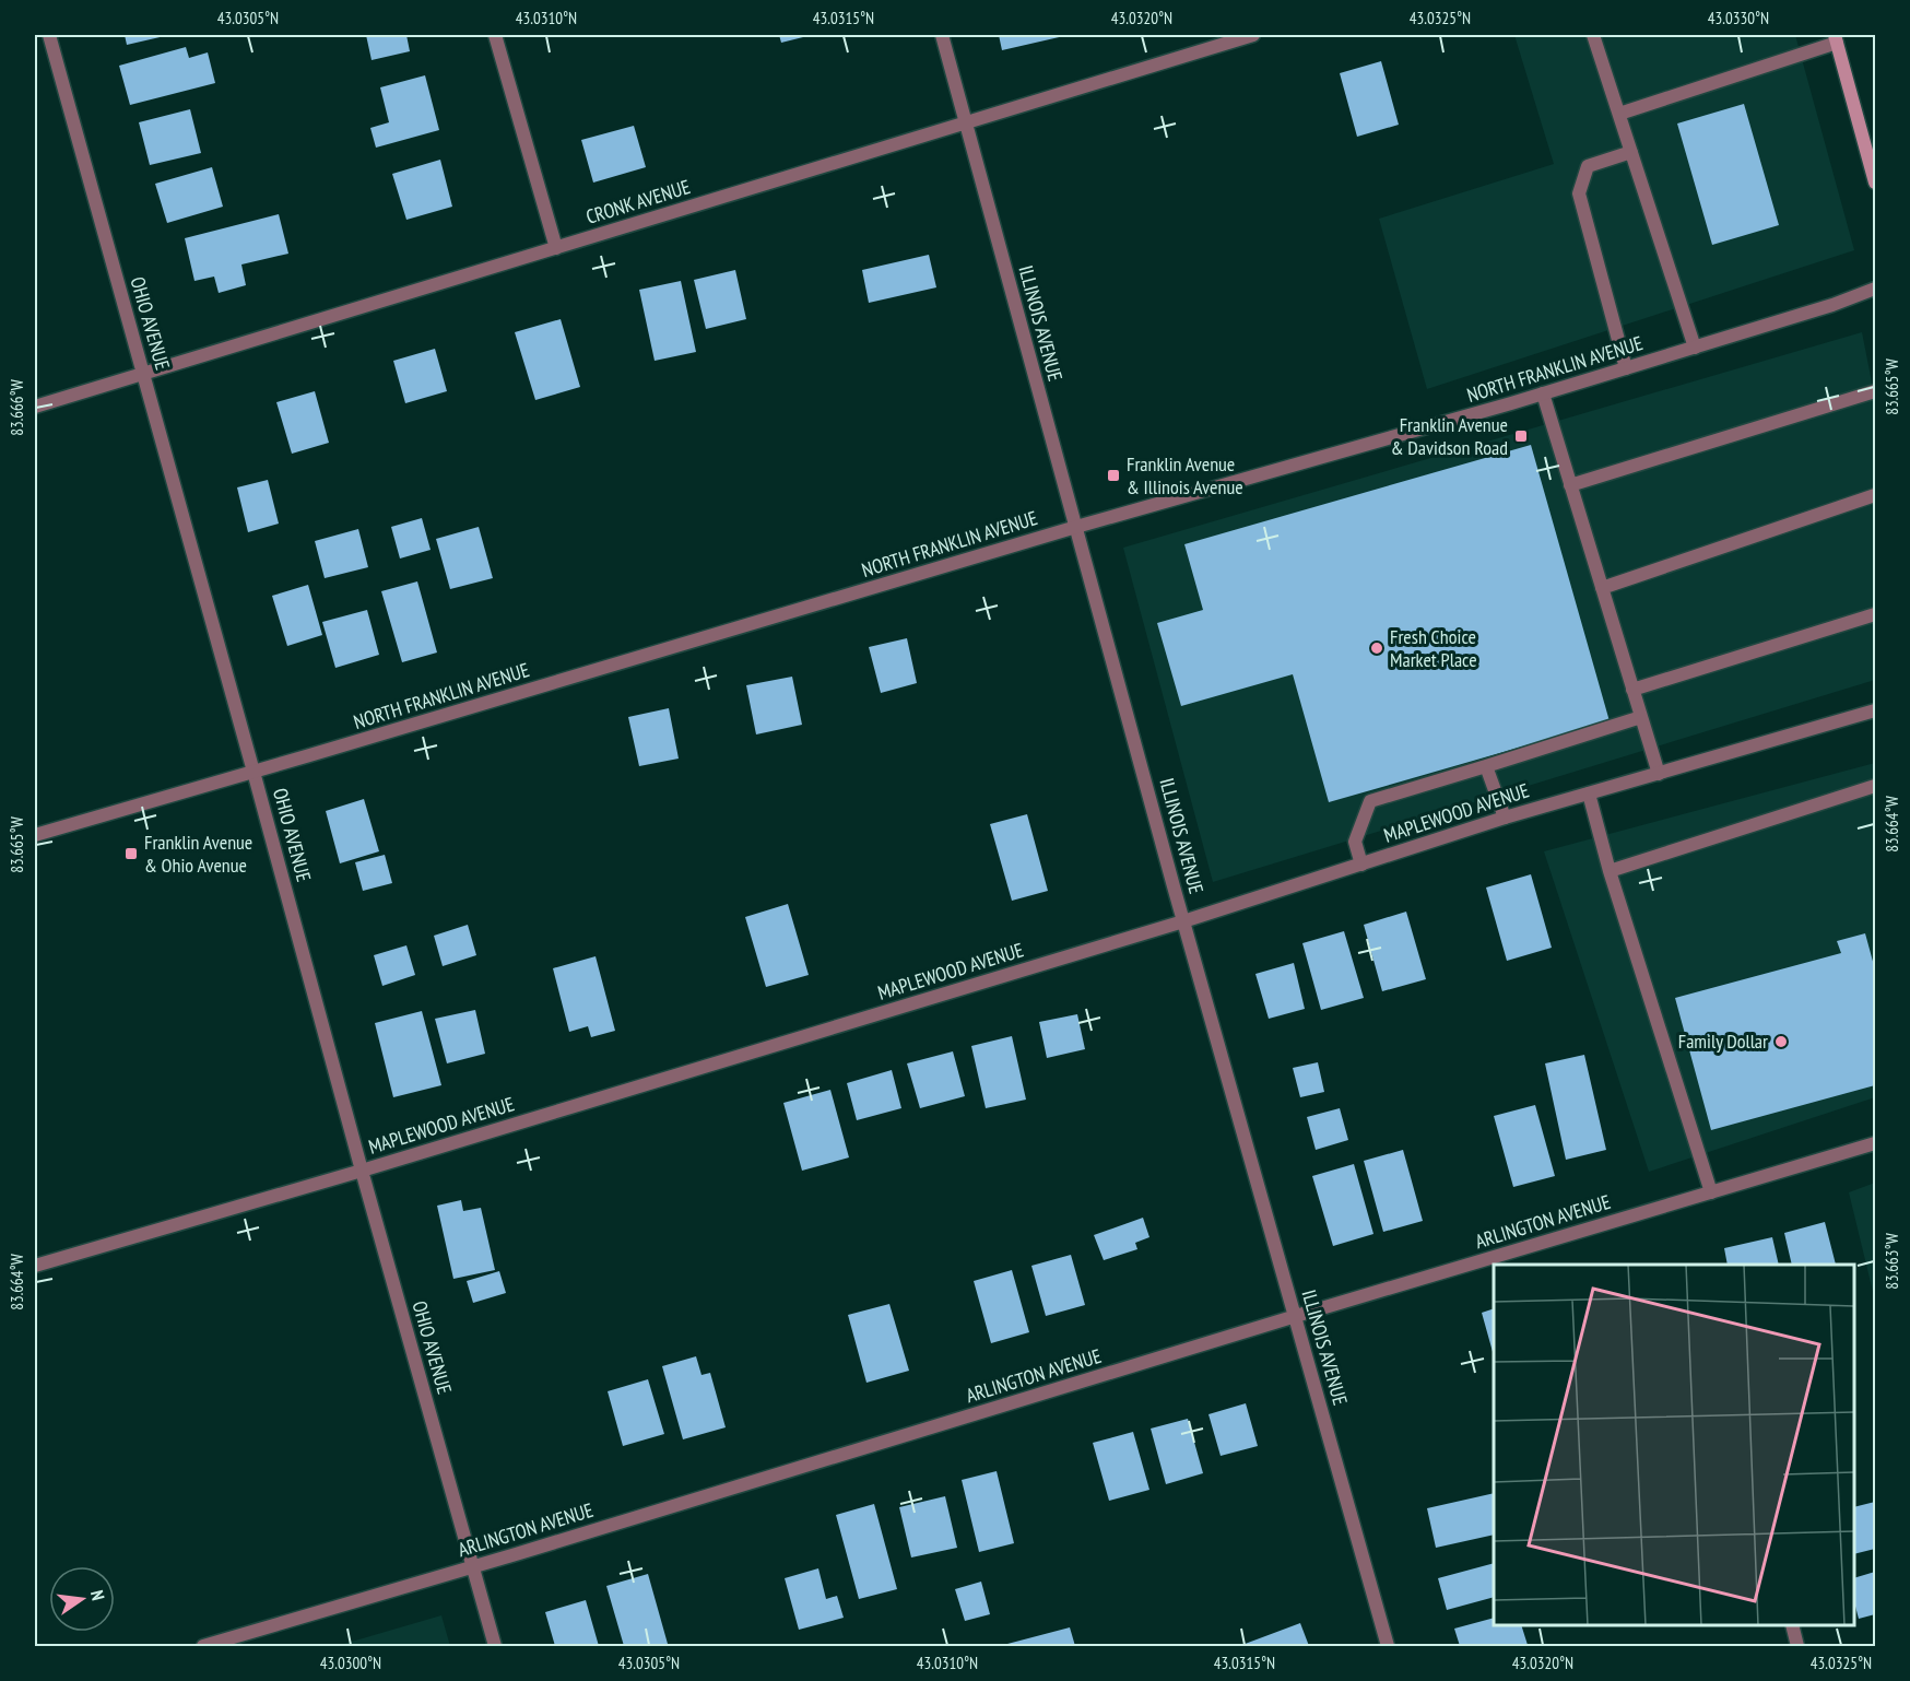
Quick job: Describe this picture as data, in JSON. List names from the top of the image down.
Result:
{
  "streets": {
    "street": [
      "CRONK AVENUE",
      "OHIO AVENUE",
      "ILLINOIS AVENUE",
      "NORTH FRANKLIN AVENUE",
      "MAPLEWOOD AVENUE",
      "ARLINGTON AVENUE"
    ]
  },
  "crossings": [
    ["CRONK AVENUE", "OHIO AVENUE"],
    ["CRONK AVENUE", "ILLINOIS AVENUE"],
    ["OHIO AVENUE", "NORTH FRANKLIN AVENUE"],
    ["OHIO AVENUE", "MAPLEWOOD AVENUE"],
    ["OHIO AVENUE", "ARLINGTON AVENUE"],
    ["ILLINOIS AVENUE", "NORTH FRANKLIN AVENUE"],
    ["ILLINOIS AVENUE", "MAPLEWOOD AVENUE"],
    ["ILLINOIS AVENUE", "ARLINGTON AVENUE"]
  ],
  "places": {
    "transit": ["Franklin Avenue & Davidson Road", "Franklin Avenue & Illinois Avenue", "Franklin Avenue & Ohio Avenue"],
    "other": ["Fresh Choice Market Place", "Family Dollar"]
  },
  "north": "right",
  "coordinates": [
    "43.0305°N",
    "43.0310°N",
    "43.0315°N",
    "43.0320°N",
    "43.0325°N",
    "43.0330°N",
    "83.665°W",
    "83.666°W",
    "83.664°W",
    "83.663°W",
    "43.0300°N"
  ]
}
